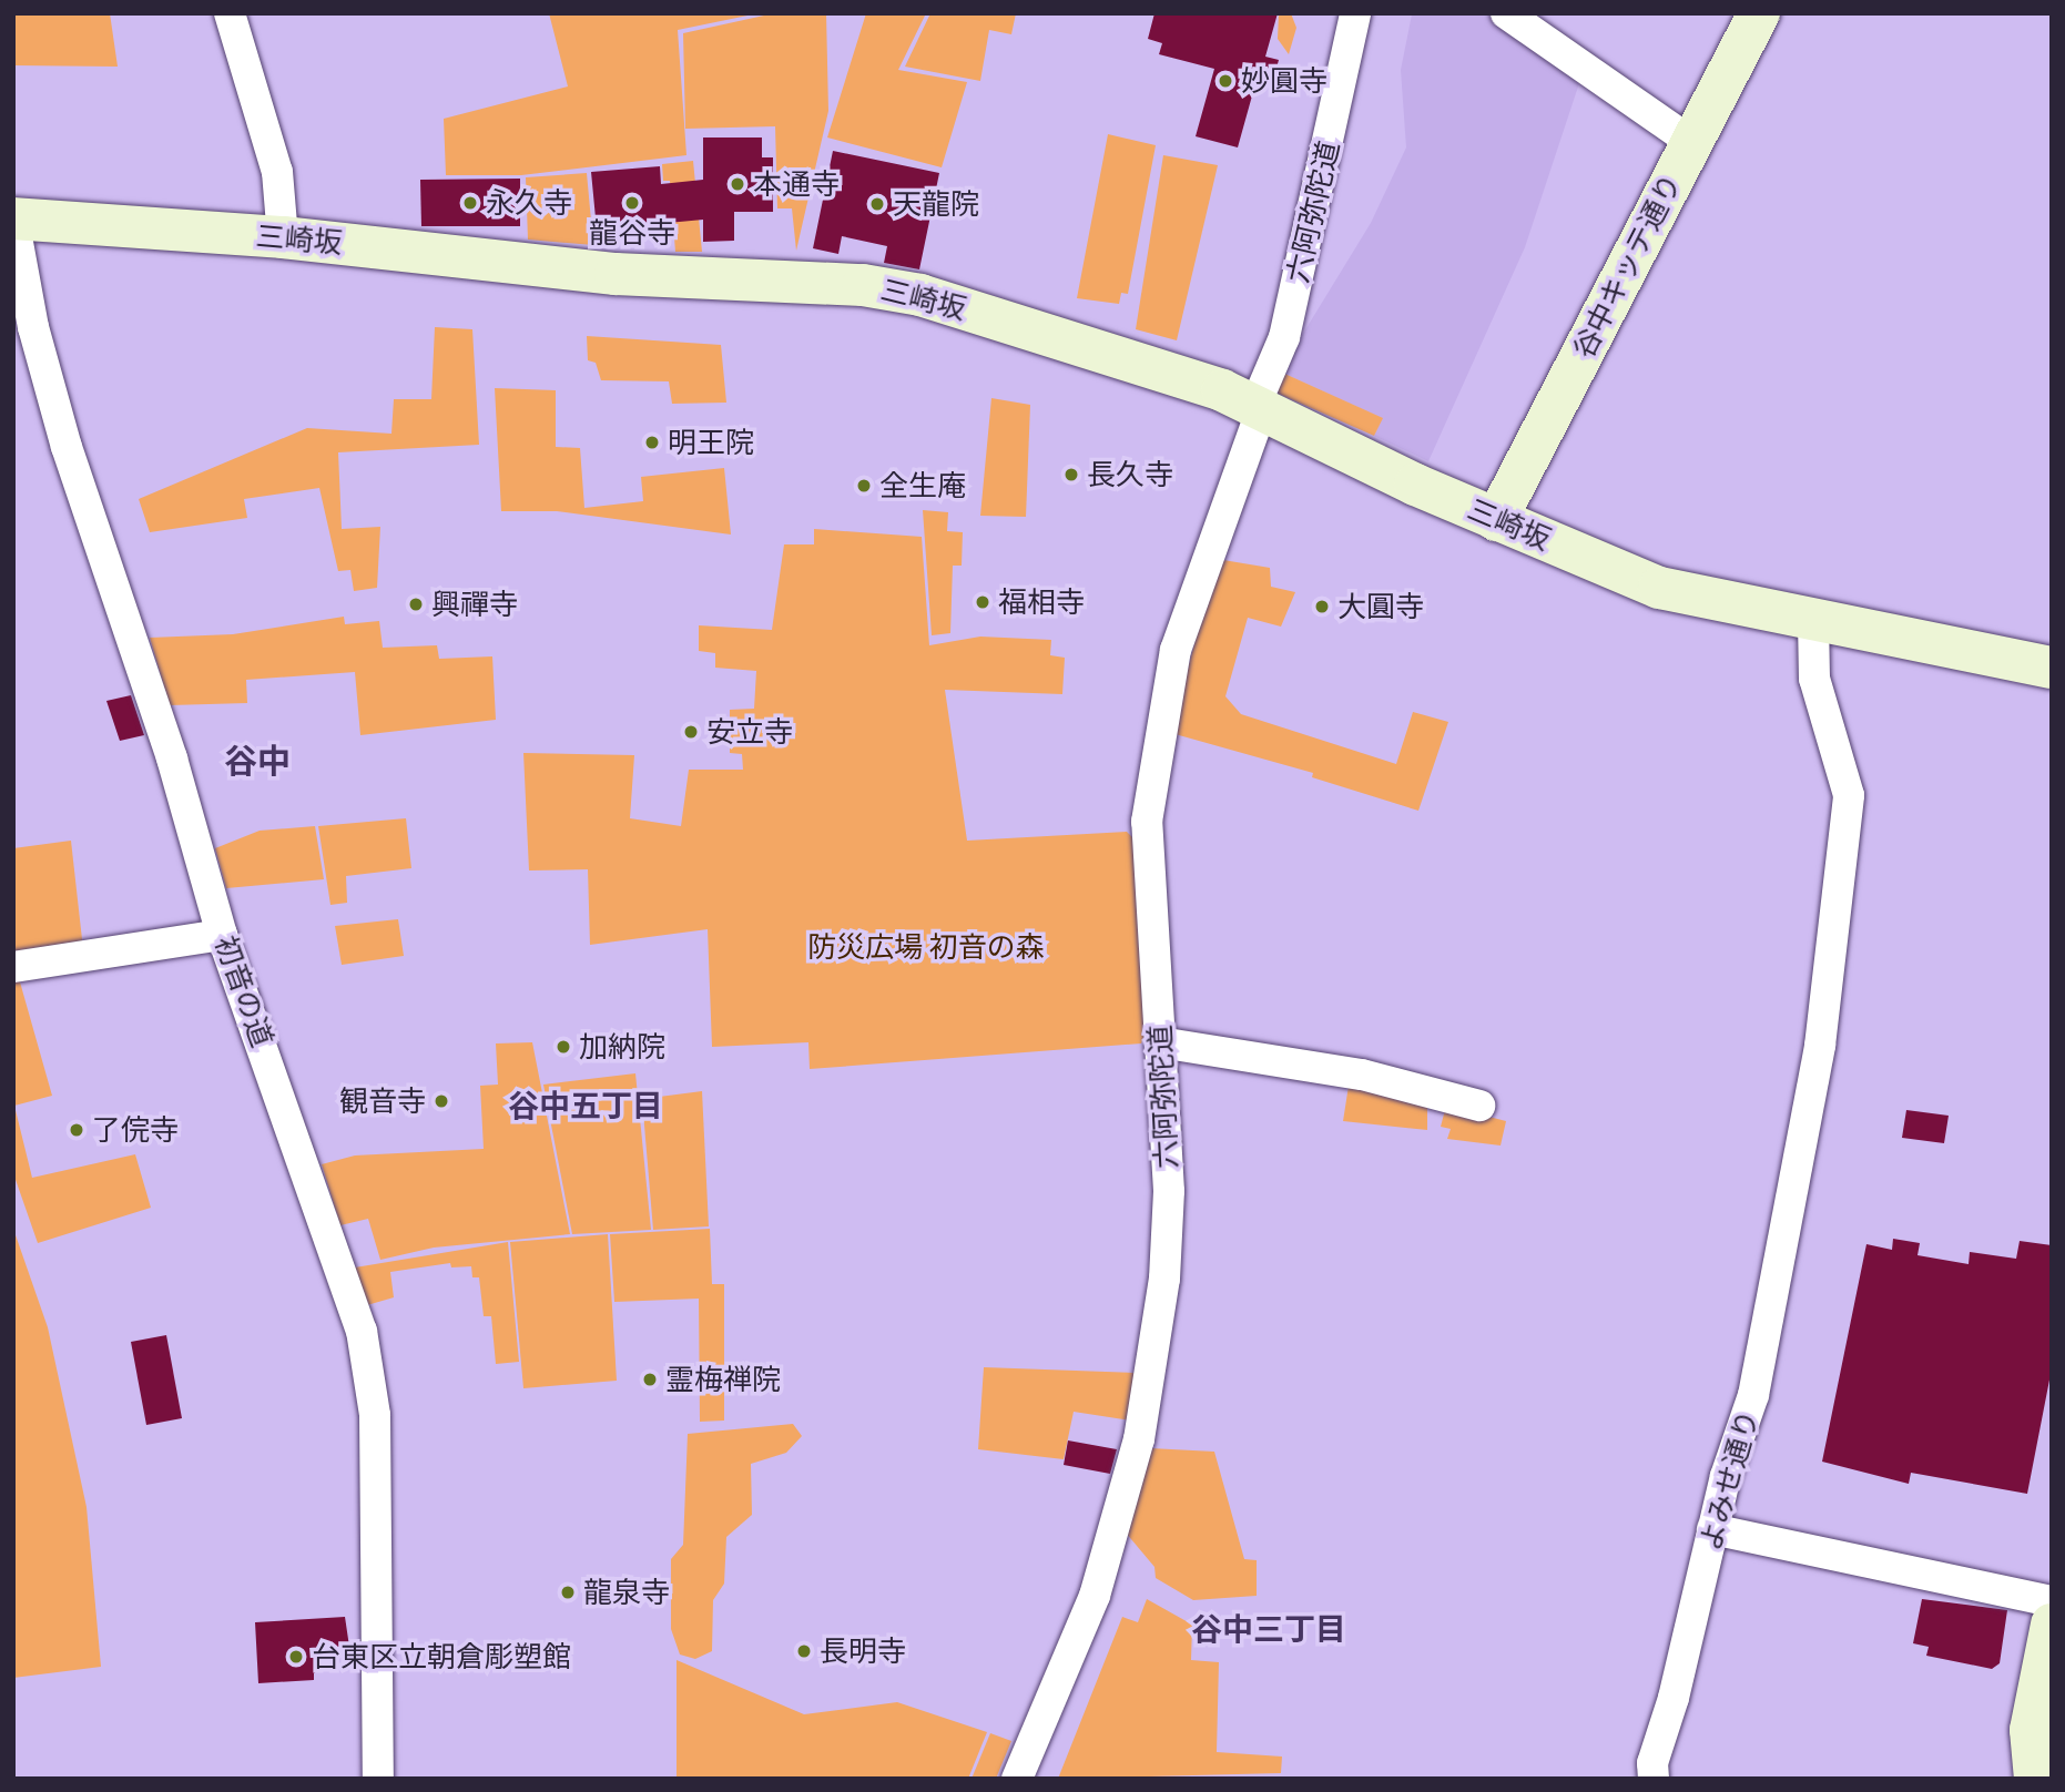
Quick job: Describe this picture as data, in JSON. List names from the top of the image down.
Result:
{
  "streets": {
    "main road": ["三崎坂", "谷中キッテ通り"],
    "street": ["六阿弥陀道", "初音の道", "よみせ通り"]
  },
  "crossings": [
    ["六阿弥陀道", "三崎坂"],
    ["三崎坂", "谷中キッテ通り"],
    ["三崎坂", "初音の道"],
    ["三崎坂", "よみせ通り"]
  ],
  "districts": ["谷中", "谷中五丁目", "谷中三丁目"],
  "parks": ["防災広場 初音の森"],
  "places": [
    "妙圓寺",
    "本通寺",
    "永久寺",
    "龍谷寺",
    "天龍院",
    "明王院",
    "長久寺",
    "全生庵",
    "福相寺",
    "興禪寺",
    "大圓寺",
    "安立寺",
    "加納院",
    "観音寺",
    "了俒寺",
    "霊梅禅院",
    "龍泉寺",
    "長明寺",
    "台東区立朝倉彫塑館"
  ]
}
